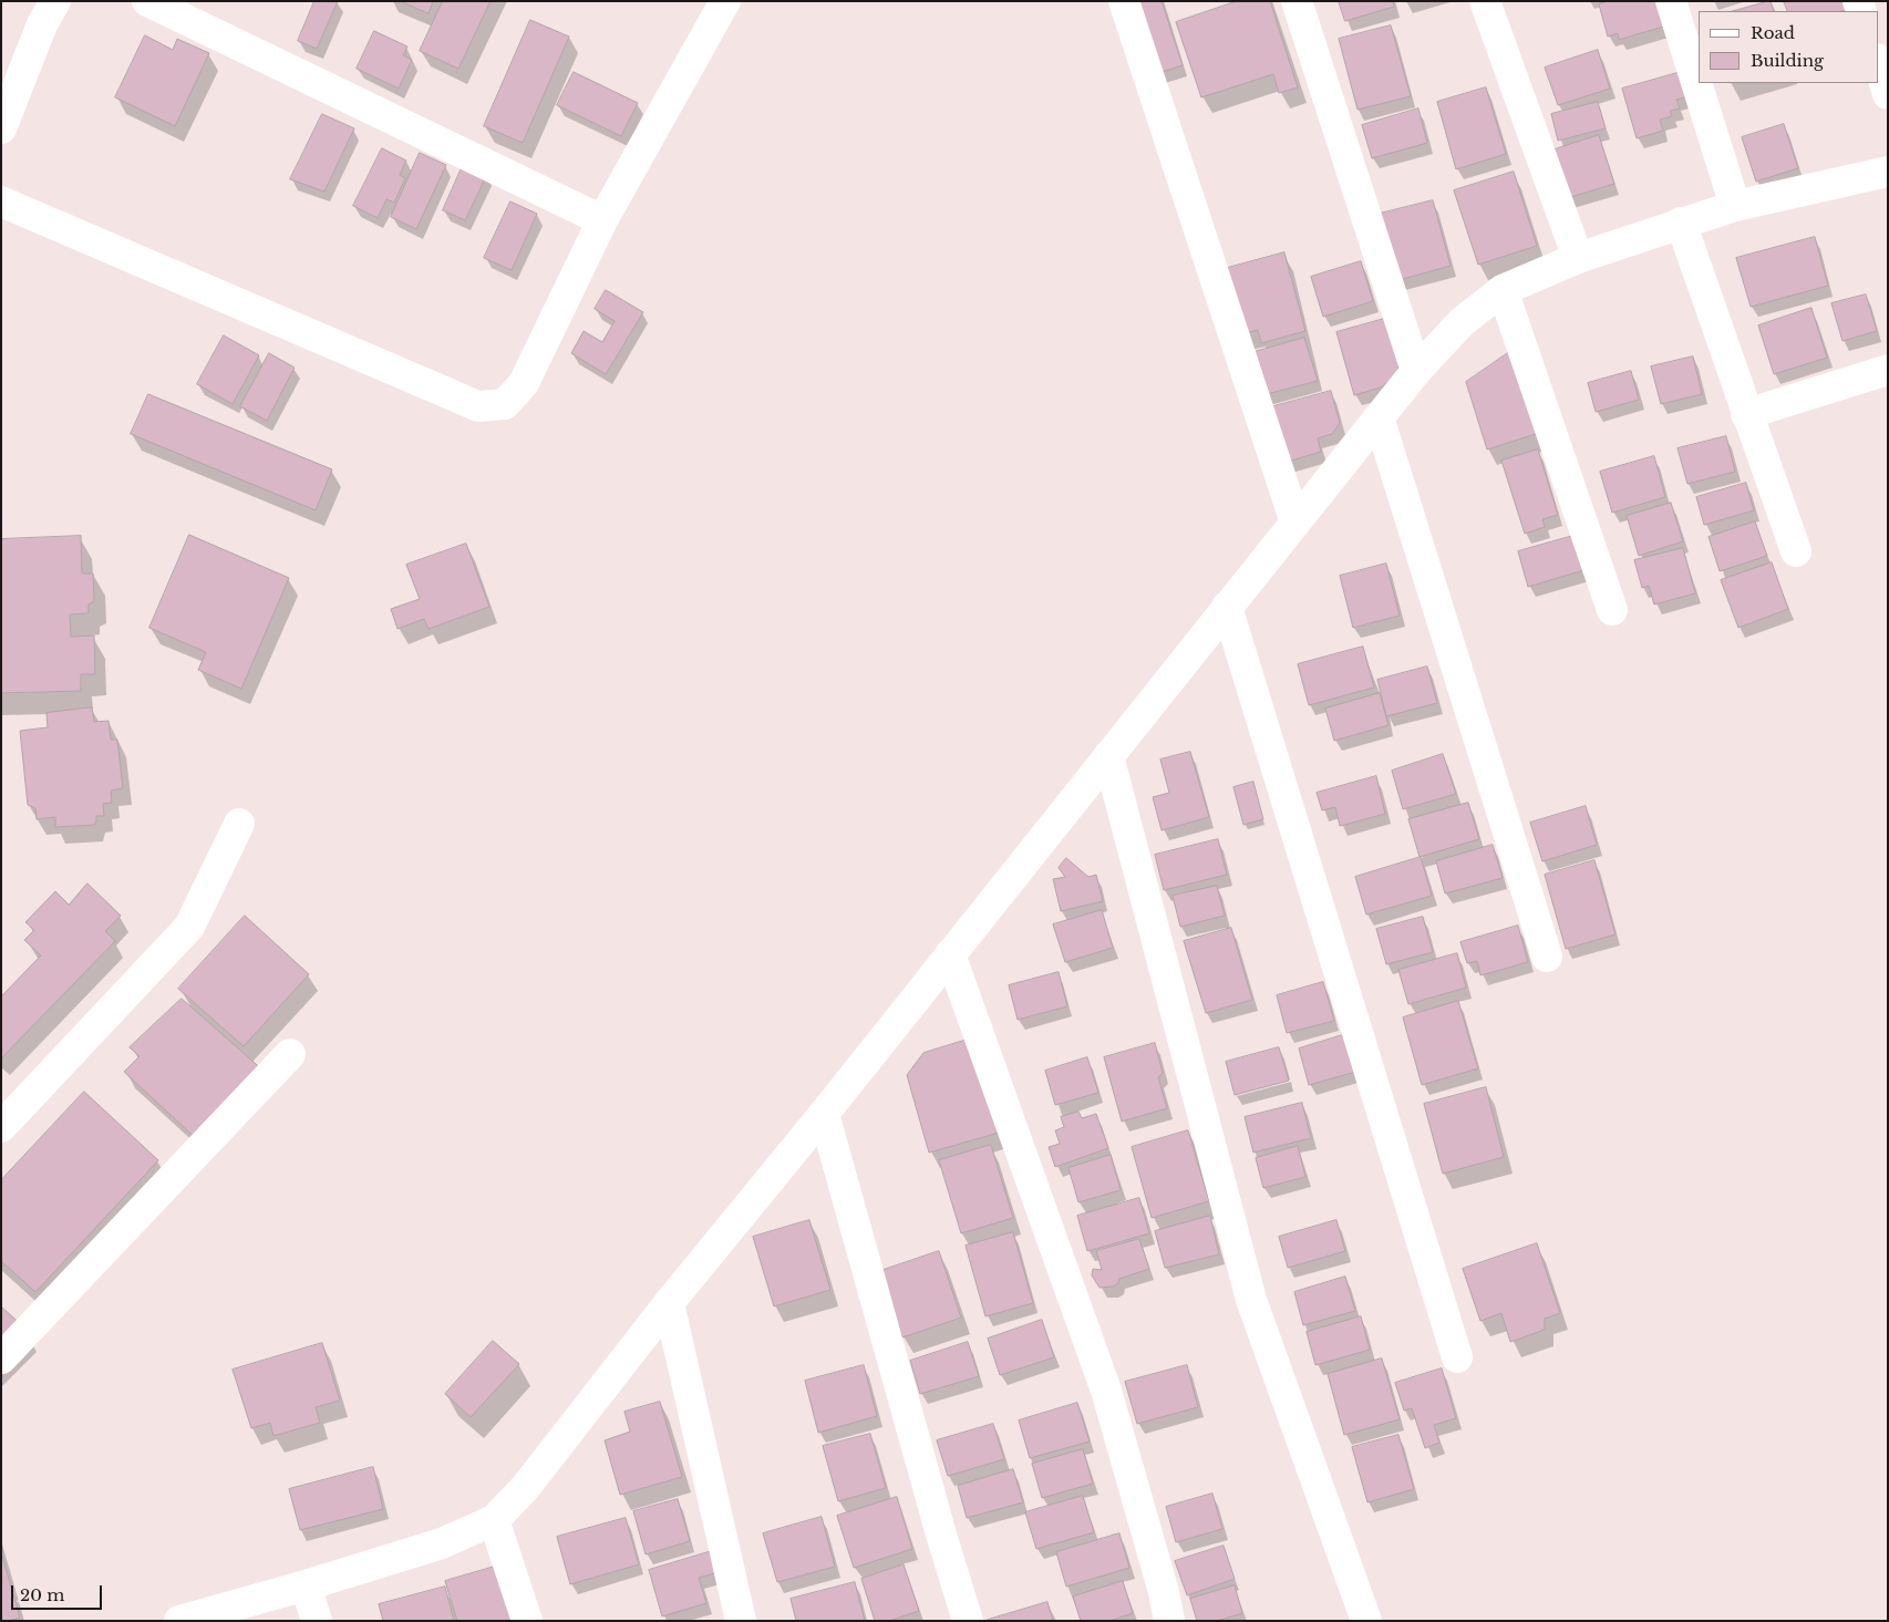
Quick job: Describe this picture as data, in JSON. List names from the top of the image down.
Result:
{
  "legend": ["Road", "Building"],
  "scale_bar": "20 m"
}
